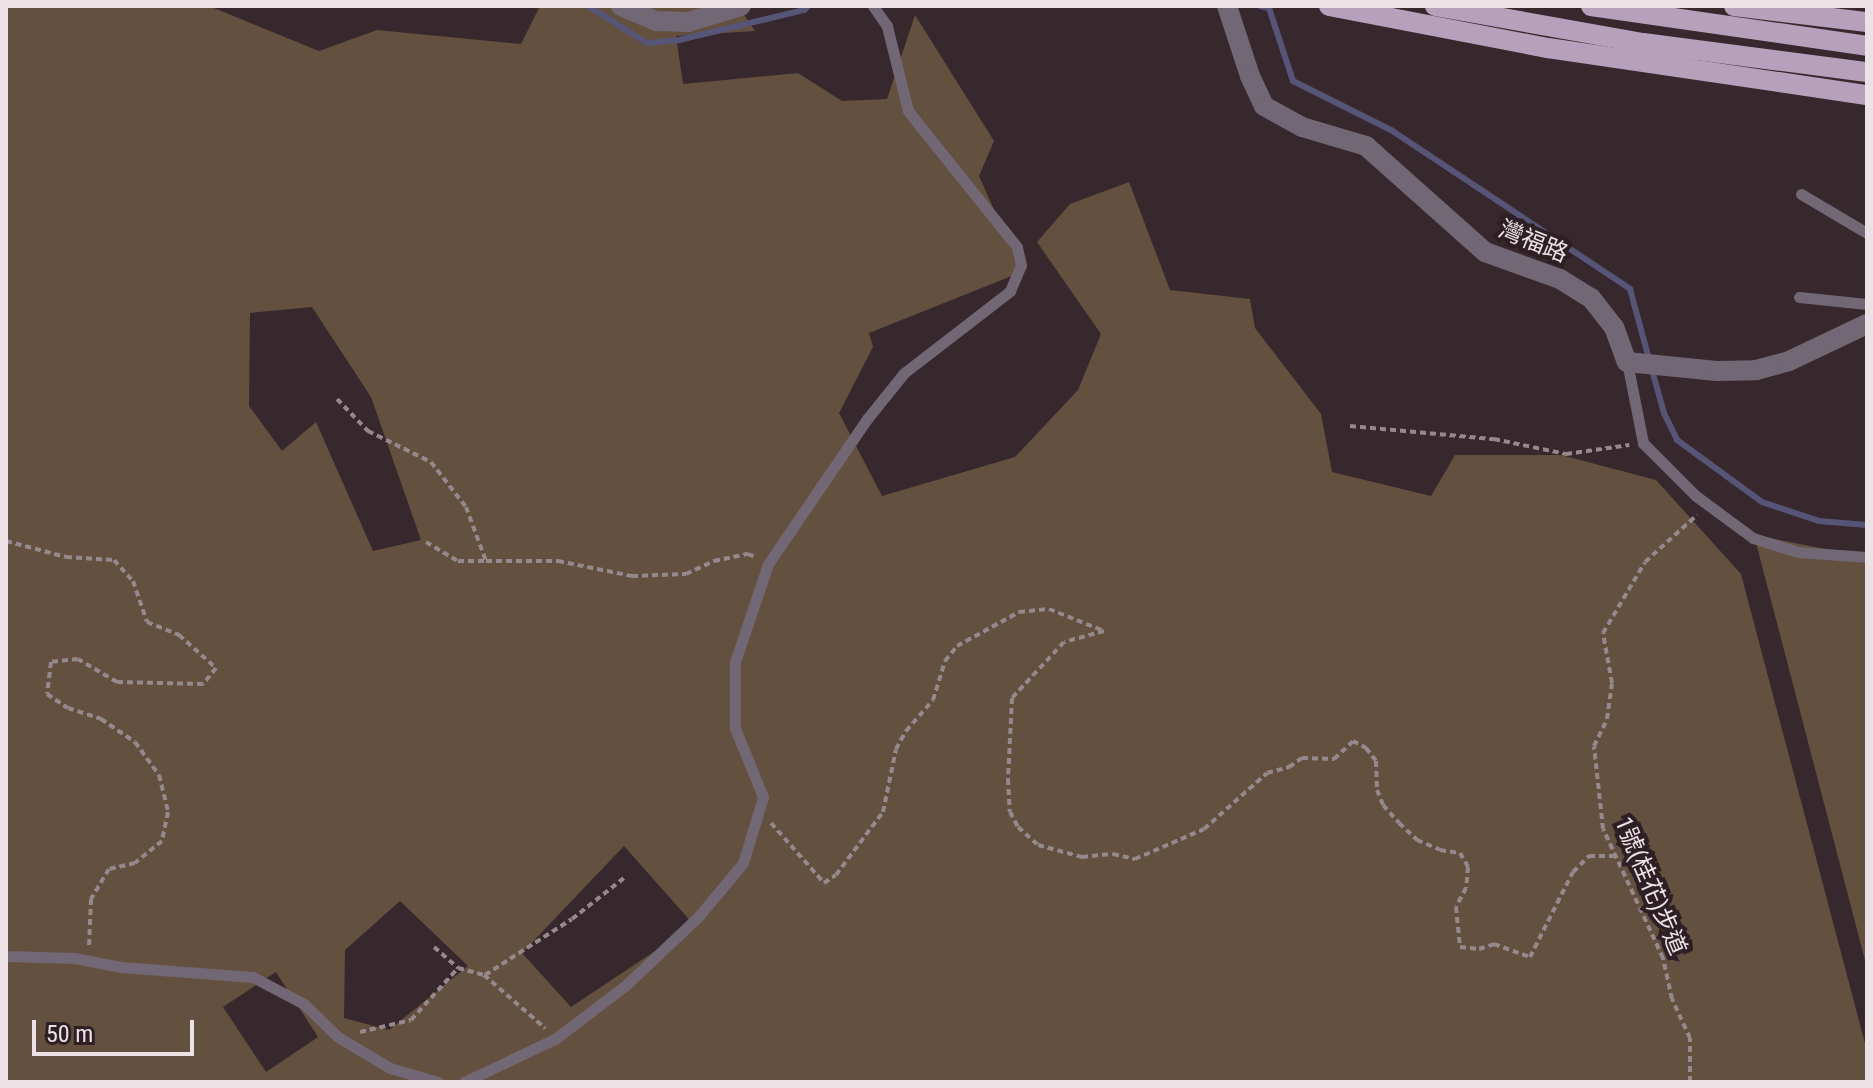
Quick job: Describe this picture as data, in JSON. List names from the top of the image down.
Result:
{
  "streets": {
    "street": ["灣福路"],
    "path": ["1號(桂花)步道"]
  },
  "scale_bar": "50 m"
}
